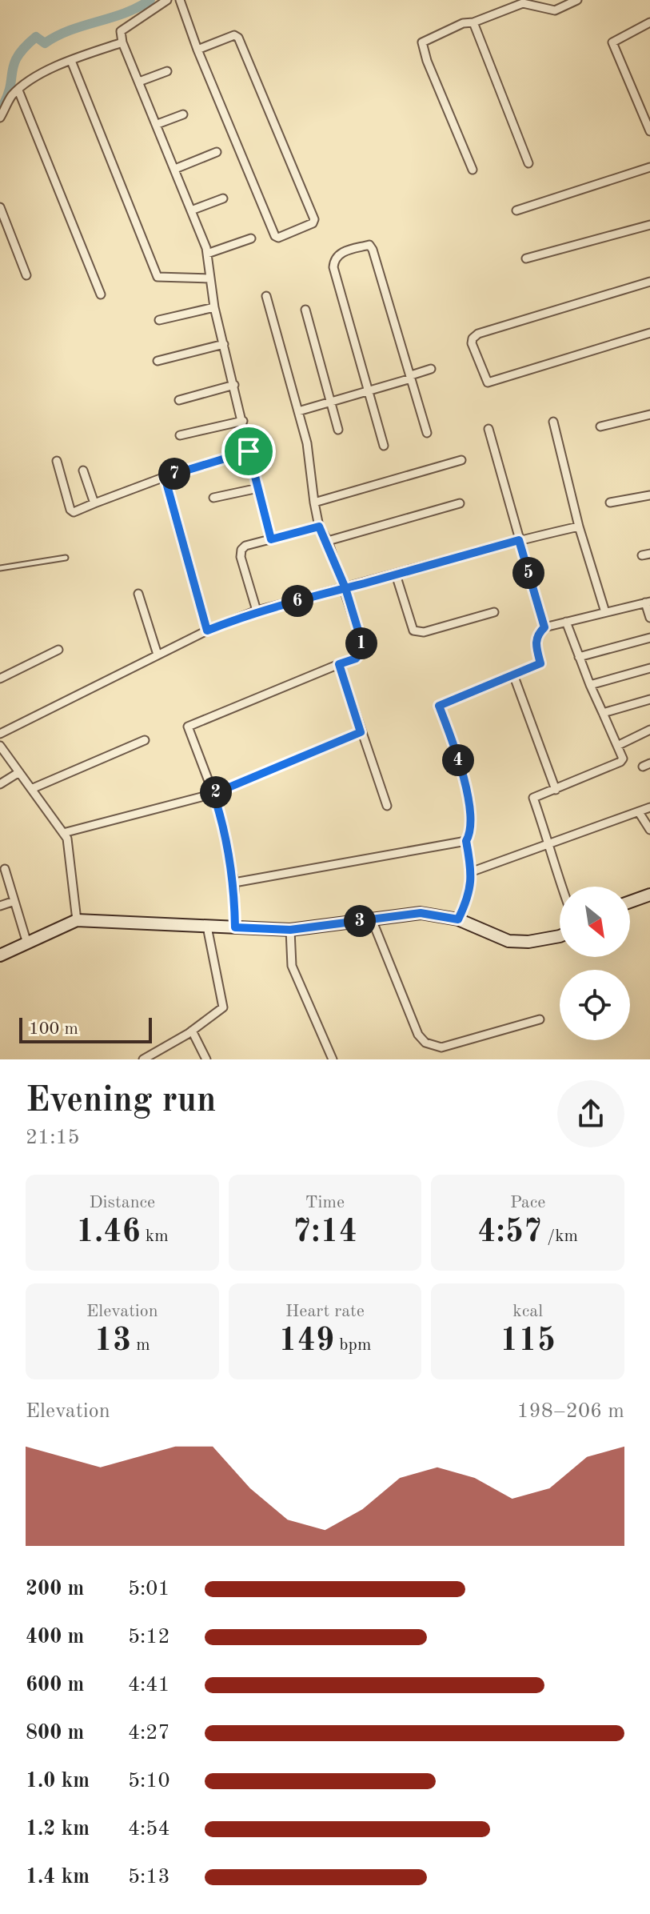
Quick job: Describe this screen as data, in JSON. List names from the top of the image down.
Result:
{
  "scale_bar": "100 m",
  "north": "bottom right",
  "page": {
    "pins": [
      "7",
      "5",
      "6",
      "1",
      "4",
      "2",
      "3"
    ],
    "scale": "100 m",
    "heading": ["Evening run", "21:15"],
    "stats": [
      ["Distance", "1.46 km"],
      ["Time", "7:14"],
      ["Pace", "4:57 /km"],
      ["Elevation", "13 m"],
      ["Heart rate", "149 bpm"],
      ["kcal", "115"]
    ],
    "chart": ["Elevation", "198–206 m"],
    "list": [
      {
        "name": "200 m",
        "note": "5:01"
      },
      {
        "name": "400 m",
        "note": "5:12"
      },
      {
        "name": "600 m",
        "note": "4:41"
      },
      {
        "name": "800 m",
        "note": "4:27"
      },
      {
        "name": "1.0 km",
        "note": "5:10"
      },
      {
        "name": "1.2 km",
        "note": "4:54"
      },
      {
        "name": "1.4 km",
        "note": "5:13"
      }
    ]
  }
}
